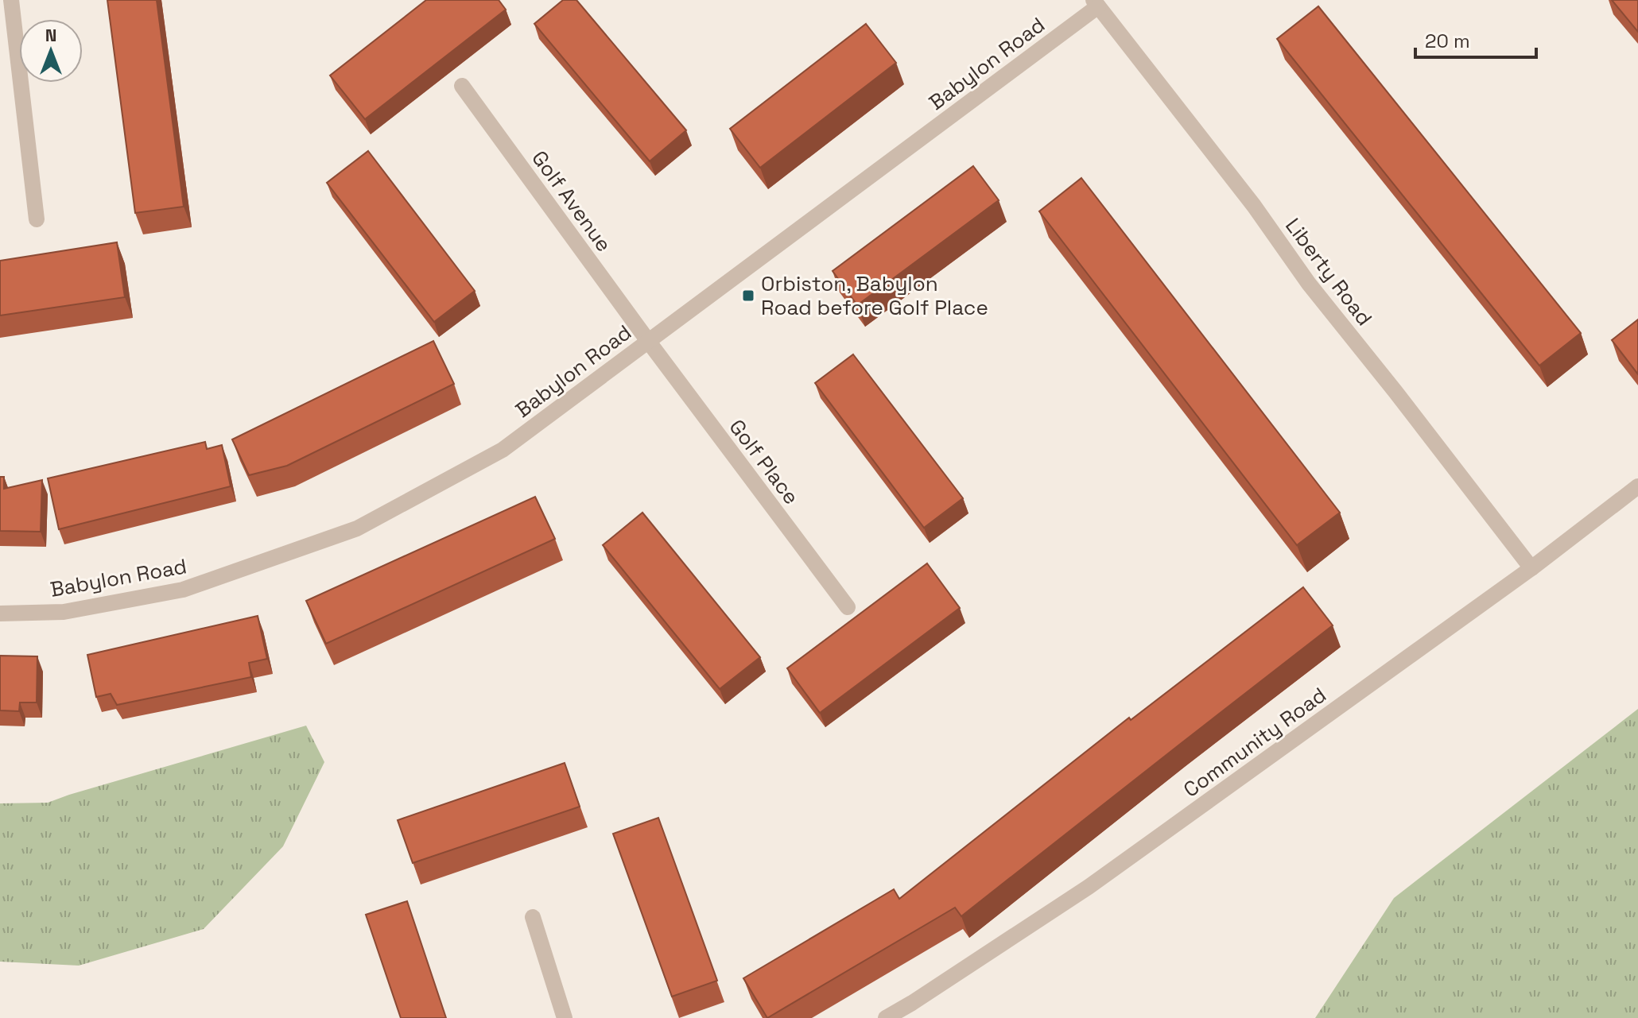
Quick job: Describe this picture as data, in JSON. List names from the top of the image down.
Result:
{
  "streets": {
    "street": [
      "Babylon Road",
      "Golf Avenue",
      "Liberty Road",
      "Golf Place",
      "Community Road"
    ]
  },
  "crossings": [
    ["Babylon Road", "Golf Avenue"],
    ["Babylon Road", "Liberty Road"],
    ["Babylon Road", "Golf Place"],
    ["Golf Avenue", "Golf Place"],
    ["Liberty Road", "Community Road"]
  ],
  "places": {
    "transit": ["Orbiston, Babylon Road before Golf Place"]
  },
  "scale_bar": "20 m",
  "north": "top"
}
